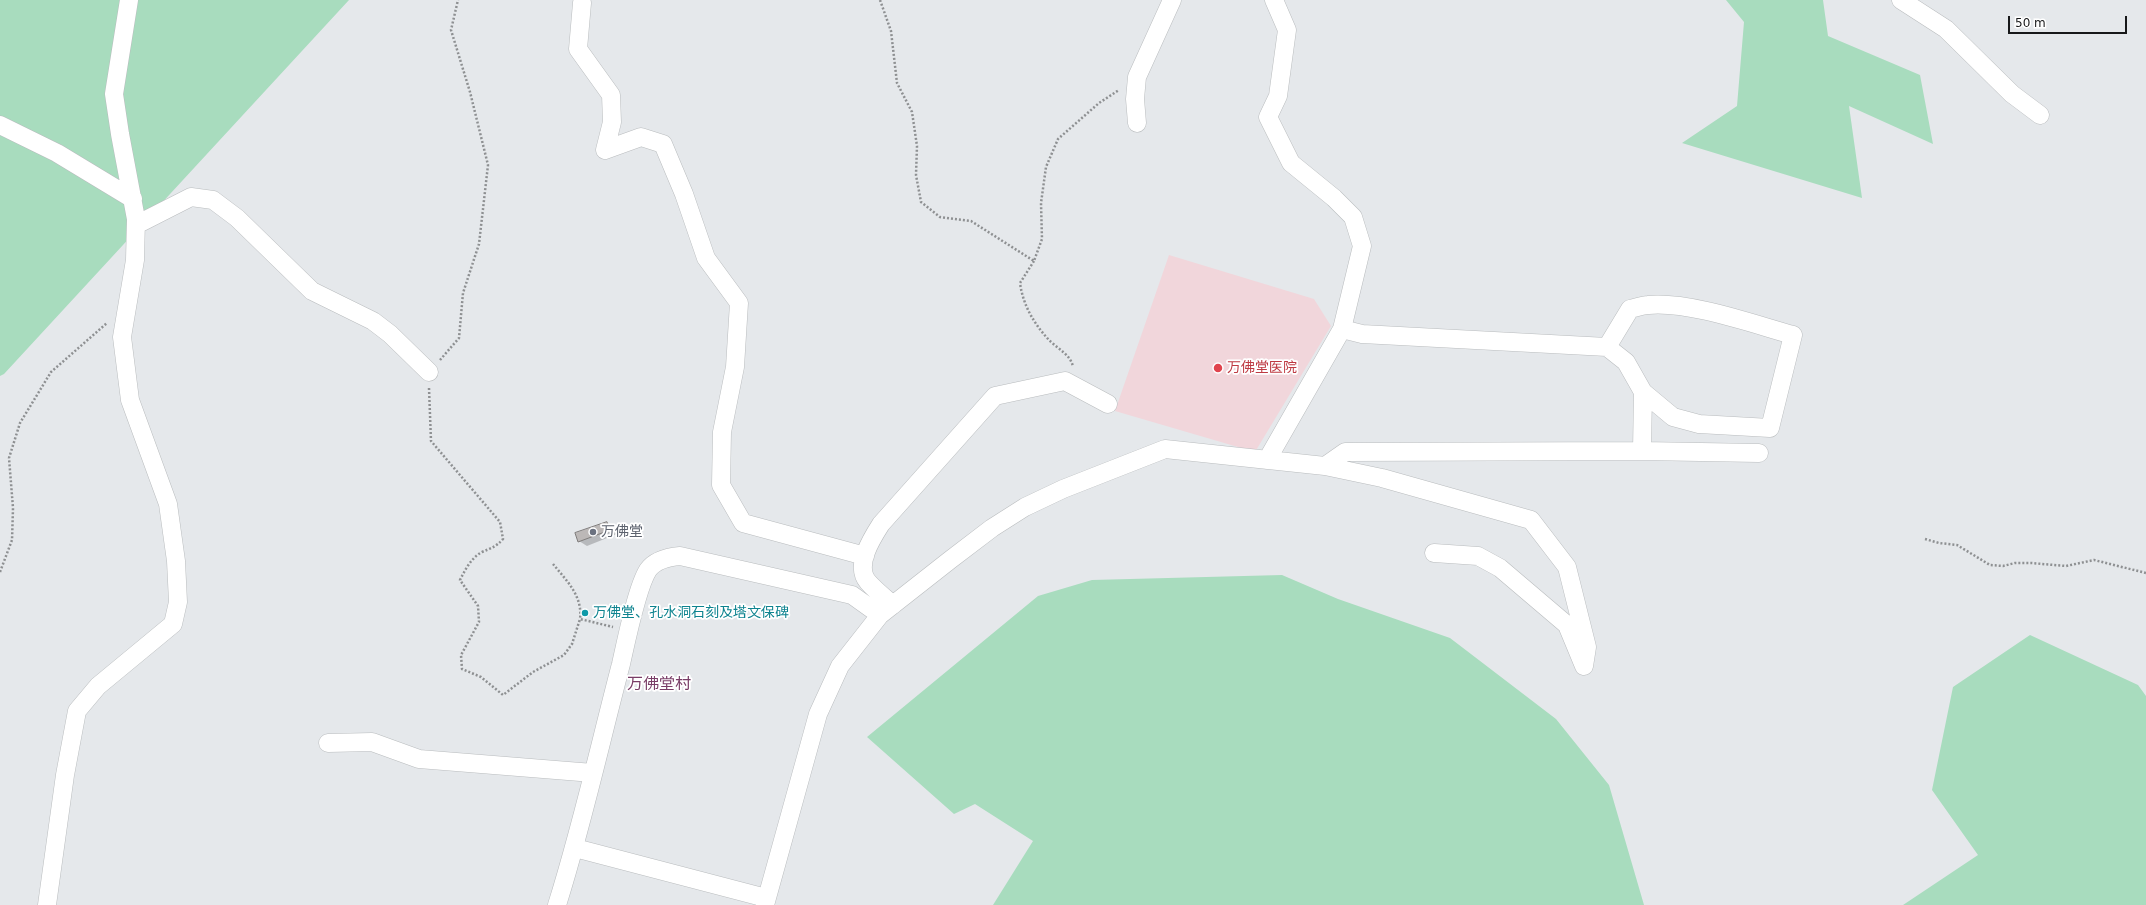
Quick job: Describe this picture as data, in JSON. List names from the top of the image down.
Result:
{
  "districts": ["万佛堂村"],
  "places": ["万佛堂医院", "万佛堂", "万佛堂、孔水洞石刻及塔文保碑"],
  "scale_bar": "50 m"
}
